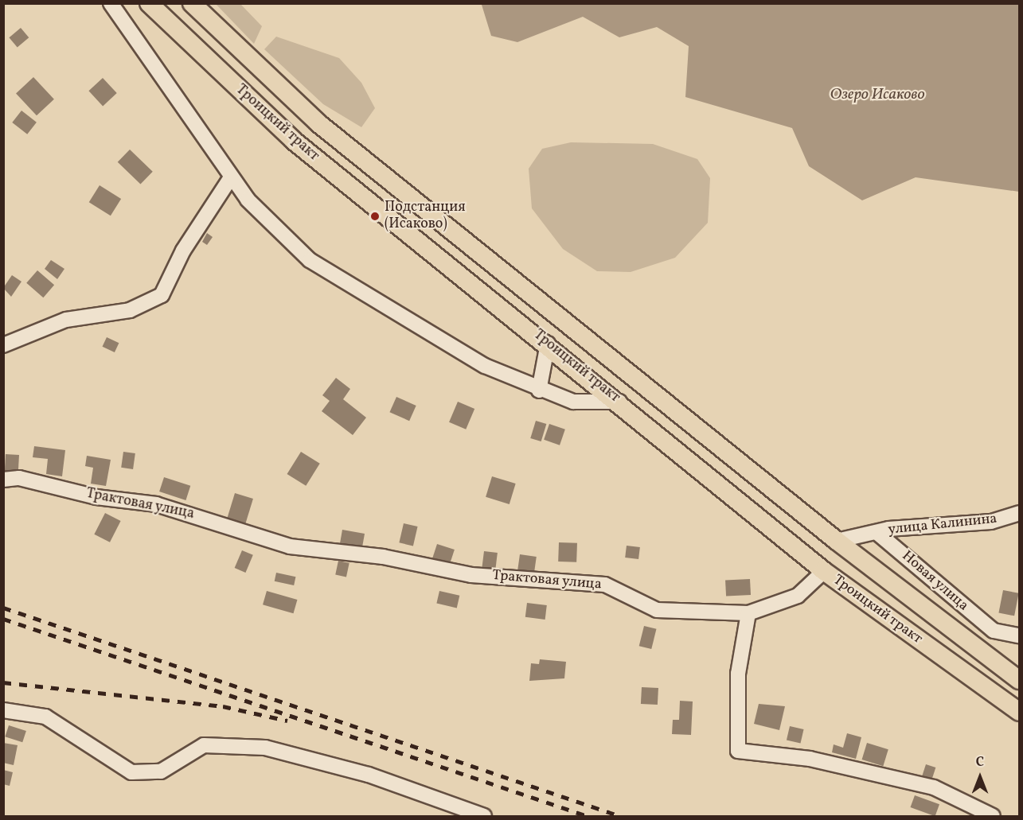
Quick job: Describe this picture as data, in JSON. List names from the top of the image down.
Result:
{
  "streets": {
    "main road": ["Троицкий тракт"],
    "street": ["Трактовая улица", "улица Калинина", "Новая улица"]
  },
  "crossings": [
    ["Троицкий тракт", "улица Калинина"],
    ["улица Калинина", "Новая улица"]
  ],
  "water": ["Озеро Исаково"],
  "places": ["Подстанция (Исаково)"],
  "north": "top"
}
